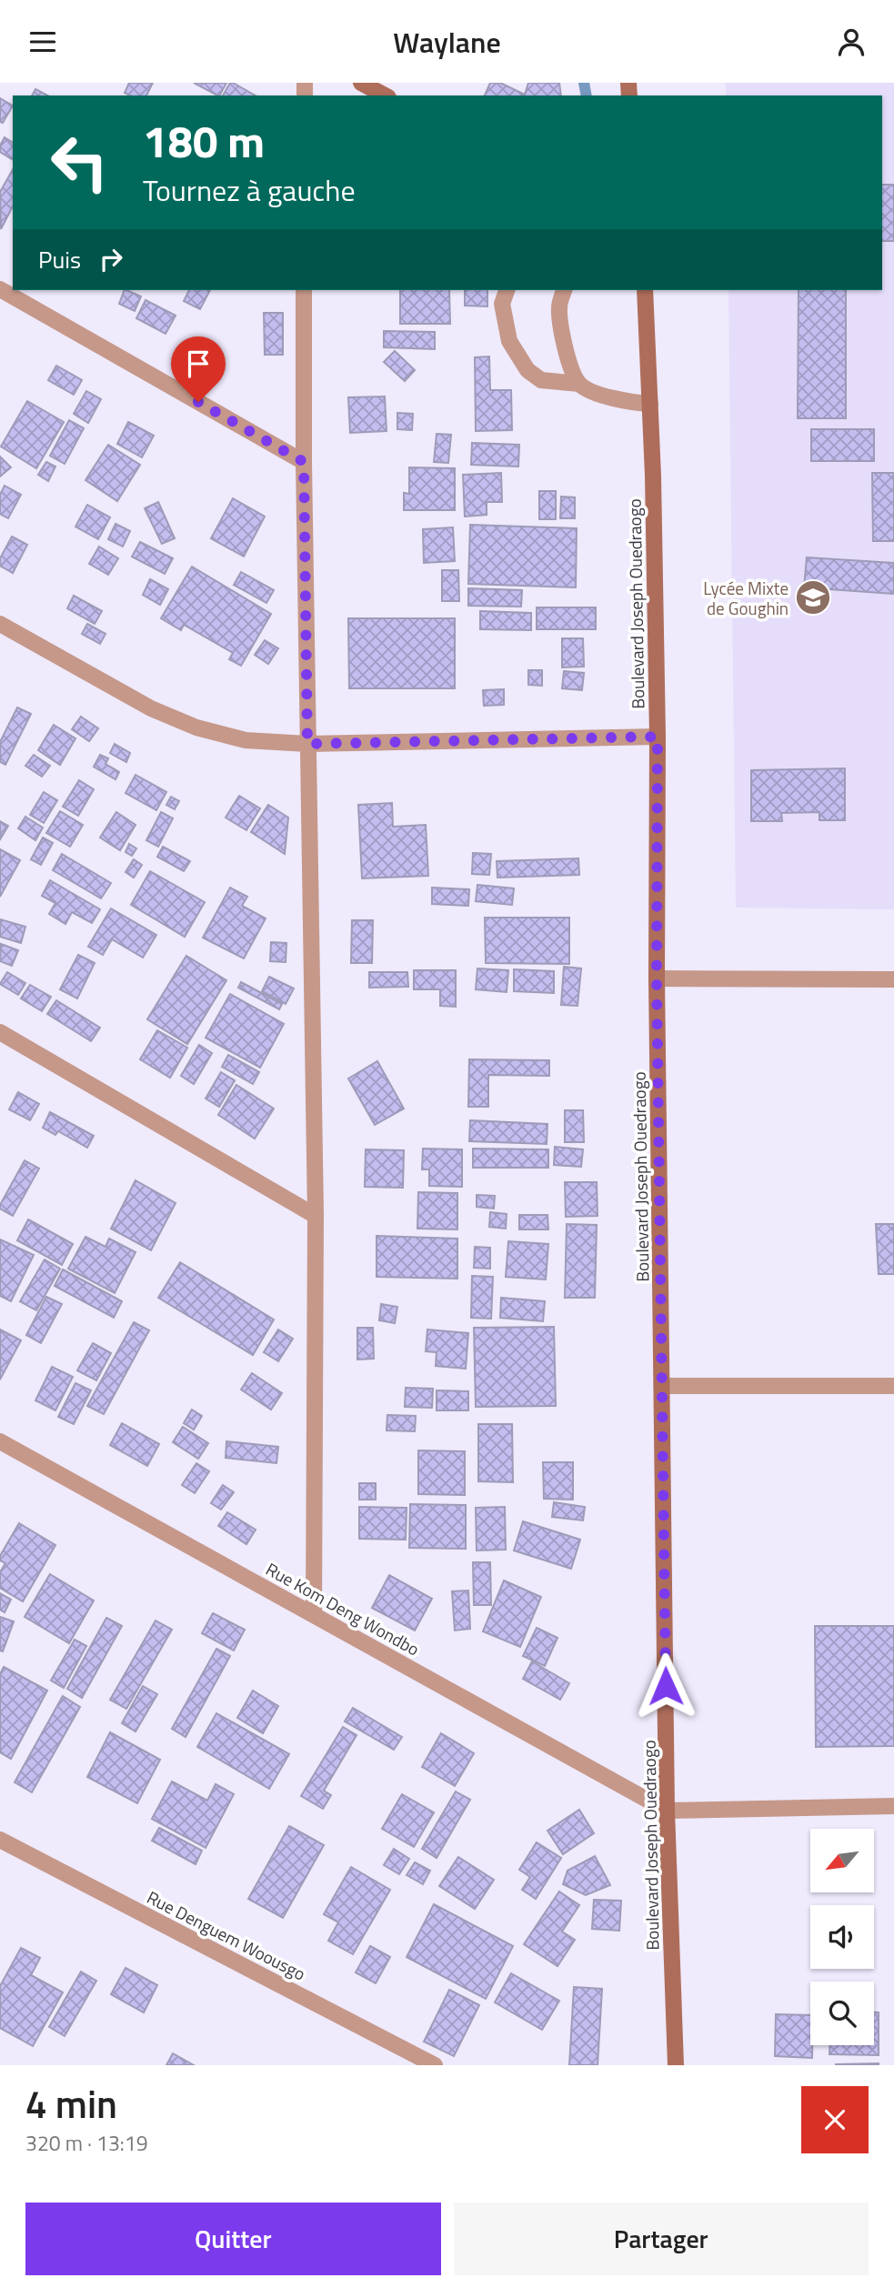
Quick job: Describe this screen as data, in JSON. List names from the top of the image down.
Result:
{
  "streets": {
    "street": ["Boulevard Joseph Ouedraogo", "Rue Kom Deng Wondbo", "Rue Denguem Woousgo"]
  },
  "crossings": [
    ["Boulevard Joseph Ouedraogo", "Rue Kom Deng Wondbo"]
  ],
  "places": {
    "school or university": ["Lycée Mixte de Goughin"]
  },
  "north": "bottom left",
  "page": {
    "header": "Waylane",
    "turn": ["180 m", "Tournez à gauche"],
    "then": "Puis",
    "heading": ["4 min", "320 m · 13:19"],
    "buttons": ["Quitter", "Partager"]
  }
}
